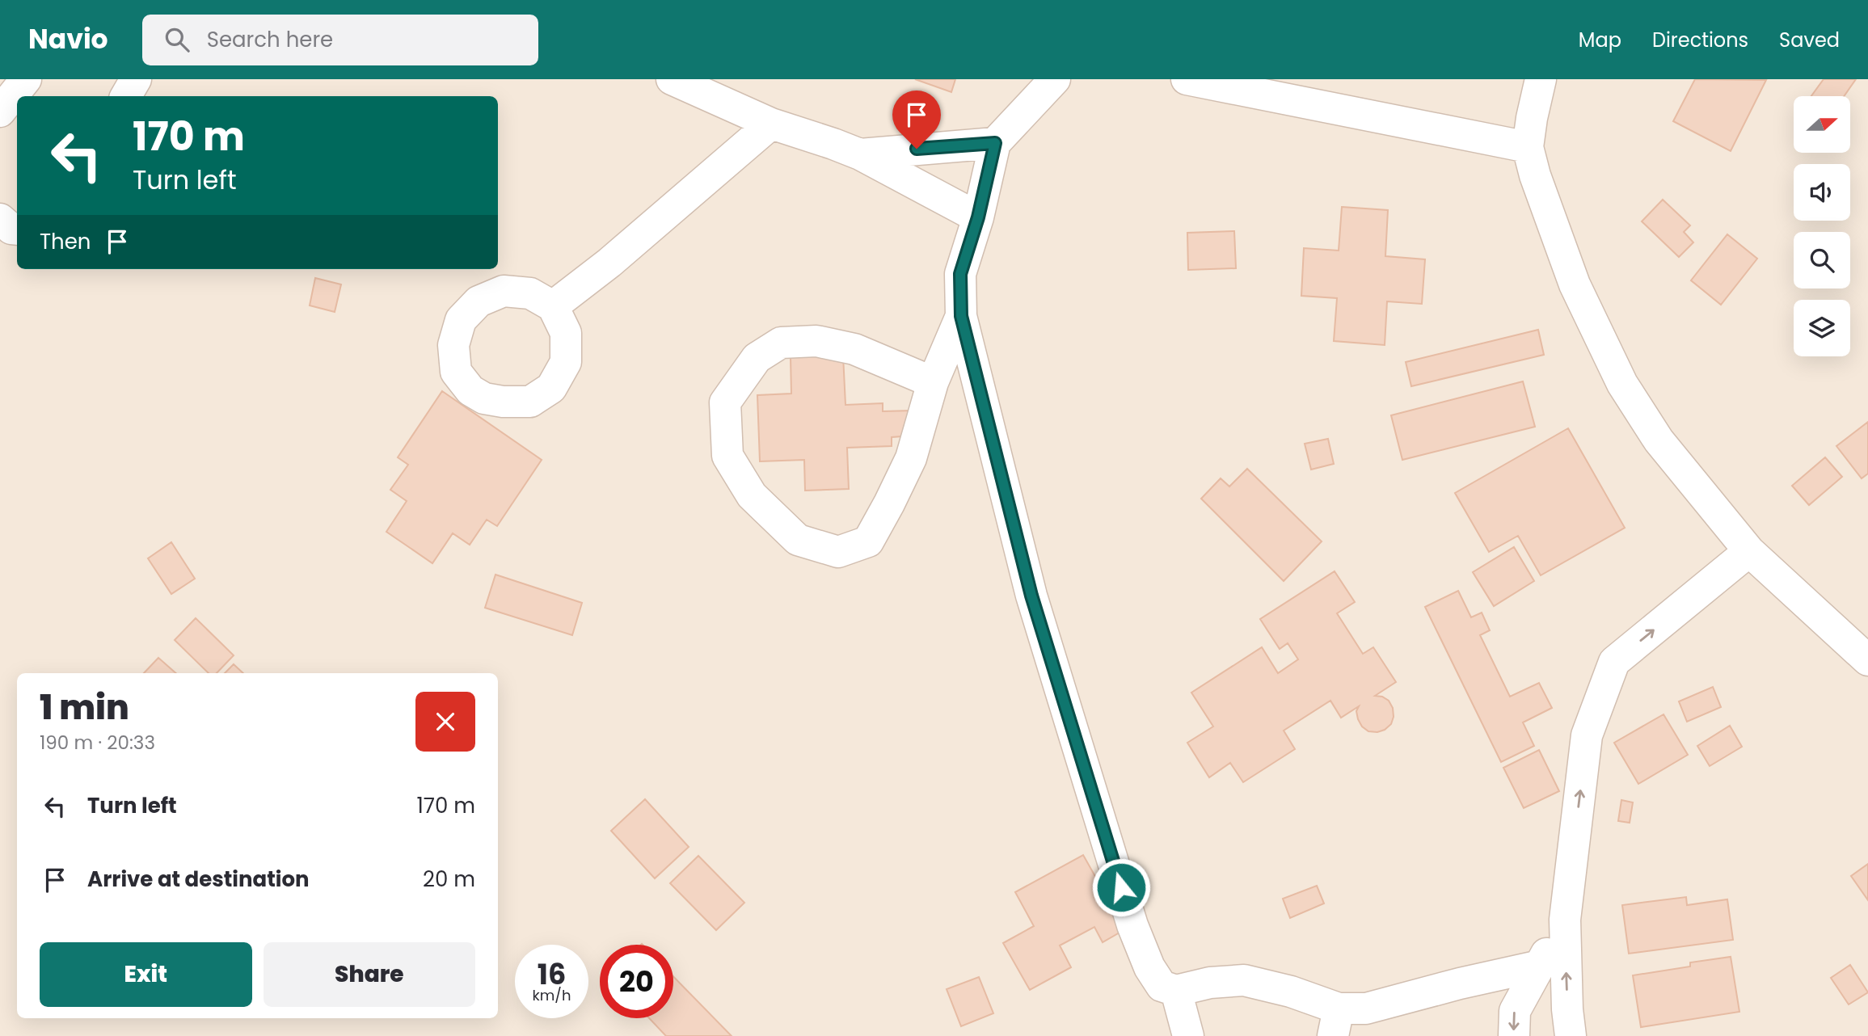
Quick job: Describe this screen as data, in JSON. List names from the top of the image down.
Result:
{
  "north": "right",
  "page": {
    "header": "Navio",
    "search": "Search here",
    "nav": ["Map", "Directions", "Saved"],
    "turn": ["170 m", "Turn left"],
    "then": "Then",
    "heading": ["1 min", "190 m · 20:33"],
    "list": [
      {
        "name": "Turn left",
        "value": "170 m"
      },
      {
        "name": "Arrive at destination",
        "value": "20 m"
      }
    ],
    "buttons": ["Exit", "Share"],
    "speed": "16 km/h",
    "limit": "20"
  }
}
